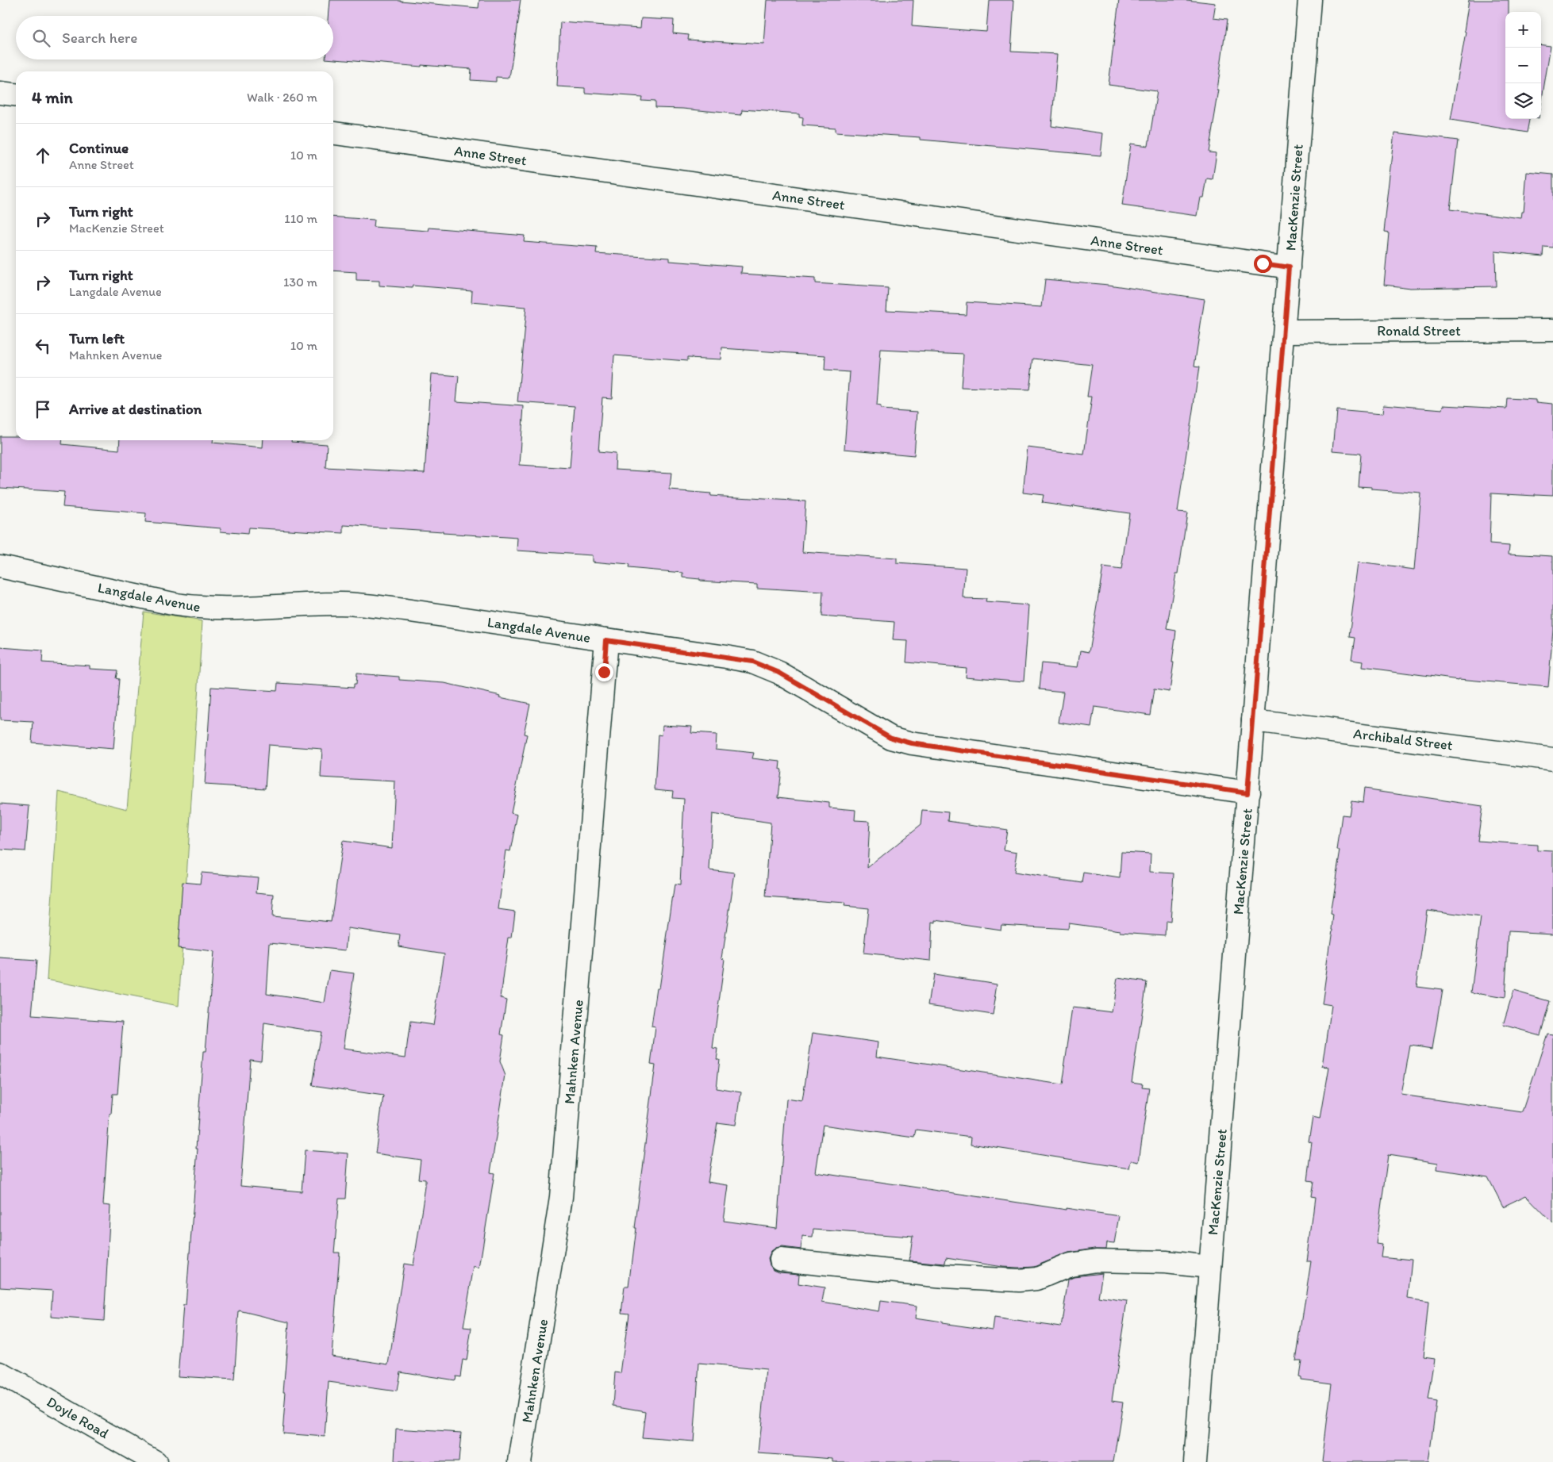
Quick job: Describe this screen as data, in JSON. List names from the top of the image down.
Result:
{
  "streets": {
    "street": [
      "Anne Street",
      "MacKenzie Street",
      "Ronald Street",
      "Langdale Avenue",
      "Archibald Street",
      "Mahnken Avenue",
      "Doyle Road"
    ]
  },
  "crossings": [
    ["Anne Street", "MacKenzie Street"],
    ["MacKenzie Street", "Ronald Street"],
    ["MacKenzie Street", "Langdale Avenue"],
    ["MacKenzie Street", "Archibald Street"],
    ["Langdale Avenue", "Mahnken Avenue"]
  ],
  "page": {
    "map_buttons": ["+", "−"],
    "search": "Search here",
    "heading": ["4 min", "Walk · 260 m"],
    "list": [
      ["Continue", "Anne Street", "10 m"],
      ["Turn right", "MacKenzie Street", "110 m"],
      ["Turn right", "Langdale Avenue", "130 m"],
      ["Turn left", "Mahnken Avenue", "10 m"],
      "Arrive at destination"
    ]
  }
}
